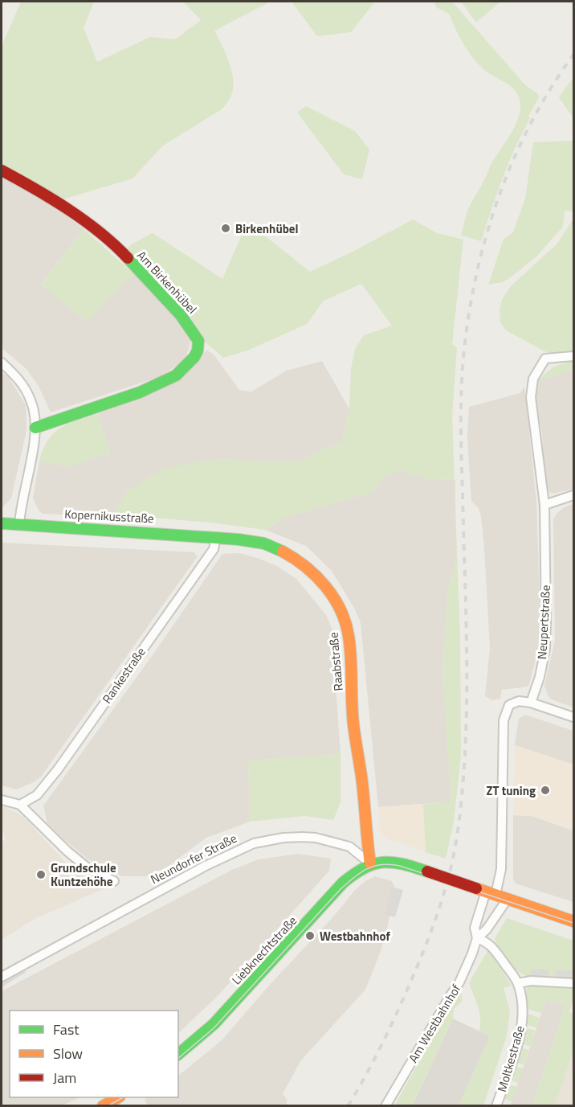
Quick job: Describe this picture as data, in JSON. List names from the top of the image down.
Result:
{
  "streets": {
    "street": [
      "Am Birkenhübel",
      "Kopernikusstraße",
      "Neupertstraße",
      "Raabstraße",
      "Rankestraße",
      "Neundorfer Straße",
      "Liebknechtstraße",
      "Am Westbahnhof",
      "Moltkestraße"
    ]
  },
  "crossings": [
    ["Kopernikusstraße", "Raabstraße"],
    ["Kopernikusstraße", "Rankestraße"],
    ["Raabstraße", "Rankestraße"],
    ["Raabstraße", "Neundorfer Straße"],
    ["Raabstraße", "Liebknechtstraße"],
    ["Neundorfer Straße", "Liebknechtstraße"],
    ["Am Westbahnhof", "Moltkestraße"]
  ],
  "places": [
    "Birkenhübel",
    "ZT tuning",
    "Grundschule Kuntzehöhe",
    "Westbahnhof"
  ],
  "legend": ["Fast", "Slow", "Jam"]
}
